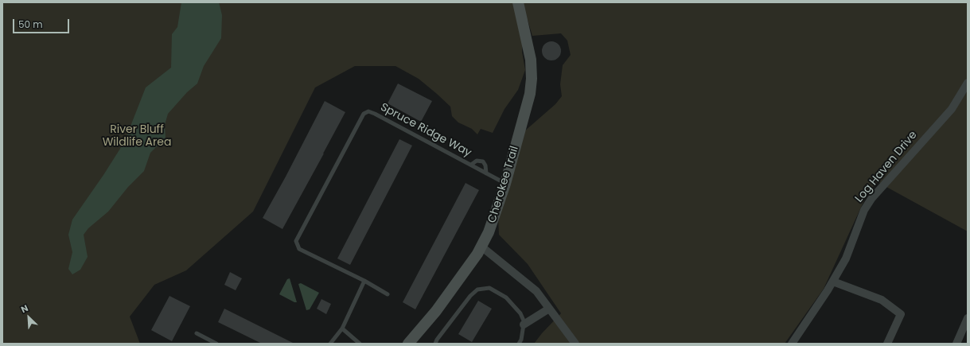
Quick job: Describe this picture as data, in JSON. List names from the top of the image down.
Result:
{
  "streets": {
    "street": ["Log Haven Drive", "Cherokee Trail"],
    "lane": ["Spruce Ridge Way"]
  },
  "crossings": [
    ["Spruce Ridge Way", "Cherokee Trail"]
  ],
  "parks": ["River Bluff Wildlife Area"],
  "scale_bar": "50 m",
  "north": "top left"
}
